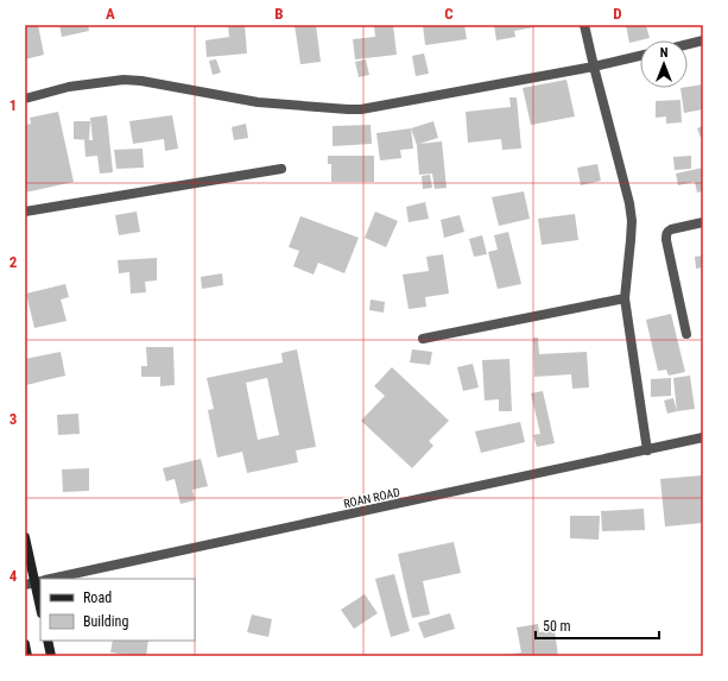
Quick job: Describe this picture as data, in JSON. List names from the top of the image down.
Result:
{
  "streets": {
    "street": ["ROAN ROAD"]
  },
  "legend": ["Road", "Building"],
  "scale_bar": "50 m",
  "north": "top",
  "grid": {
    "columns": [
      "A",
      "B",
      "C",
      "D"
    ],
    "rows": [
      "1",
      "2",
      "3",
      "4"
    ]
  }
}
